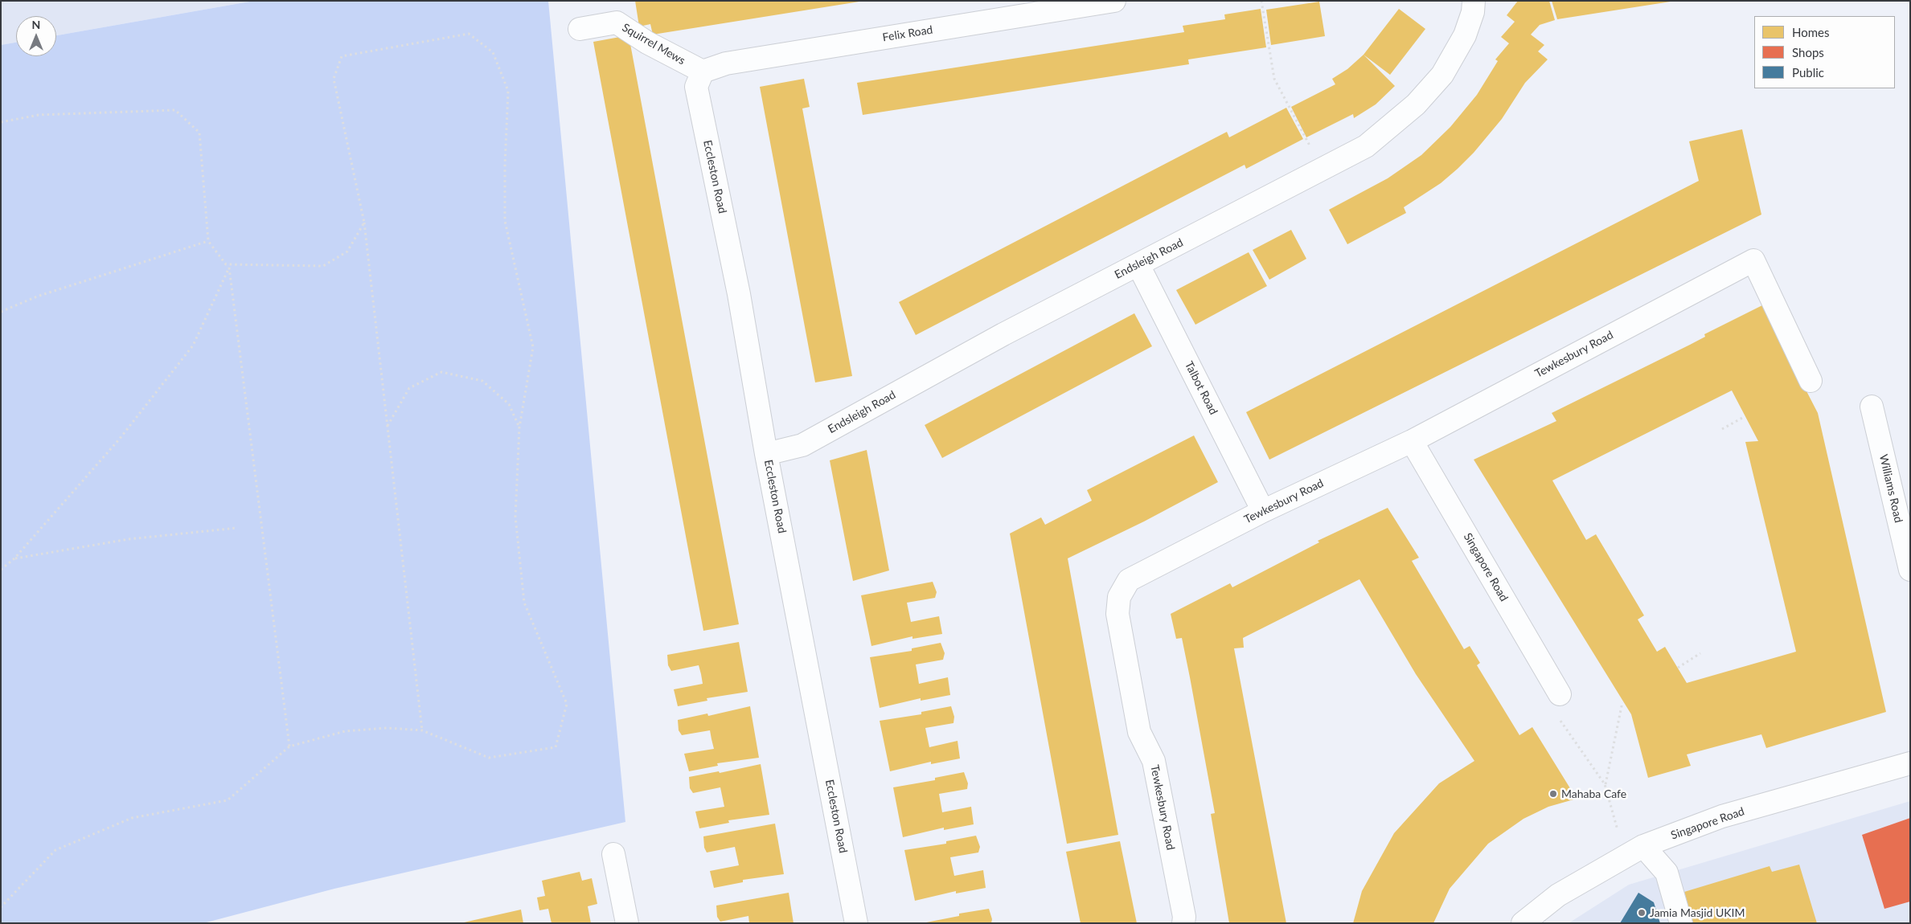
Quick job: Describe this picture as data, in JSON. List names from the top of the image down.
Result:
{
  "streets": {
    "street": [
      "Felix Road",
      "Squirrel Mews",
      "Eccleston Road",
      "Endsleigh Road",
      "Tewkesbury Road",
      "Talbot Road",
      "Williams Road",
      "Singapore Road"
    ]
  },
  "crossings": [
    ["Felix Road", "Squirrel Mews"],
    ["Felix Road", "Eccleston Road"],
    ["Squirrel Mews", "Eccleston Road"],
    ["Eccleston Road", "Endsleigh Road"],
    ["Endsleigh Road", "Talbot Road"],
    ["Tewkesbury Road", "Talbot Road"],
    ["Tewkesbury Road", "Singapore Road"]
  ],
  "places": ["Mahaba Cafe", "Jamia Masjid UKIM"],
  "legend": ["Homes", "Shops", "Public"],
  "north": "top"
}
